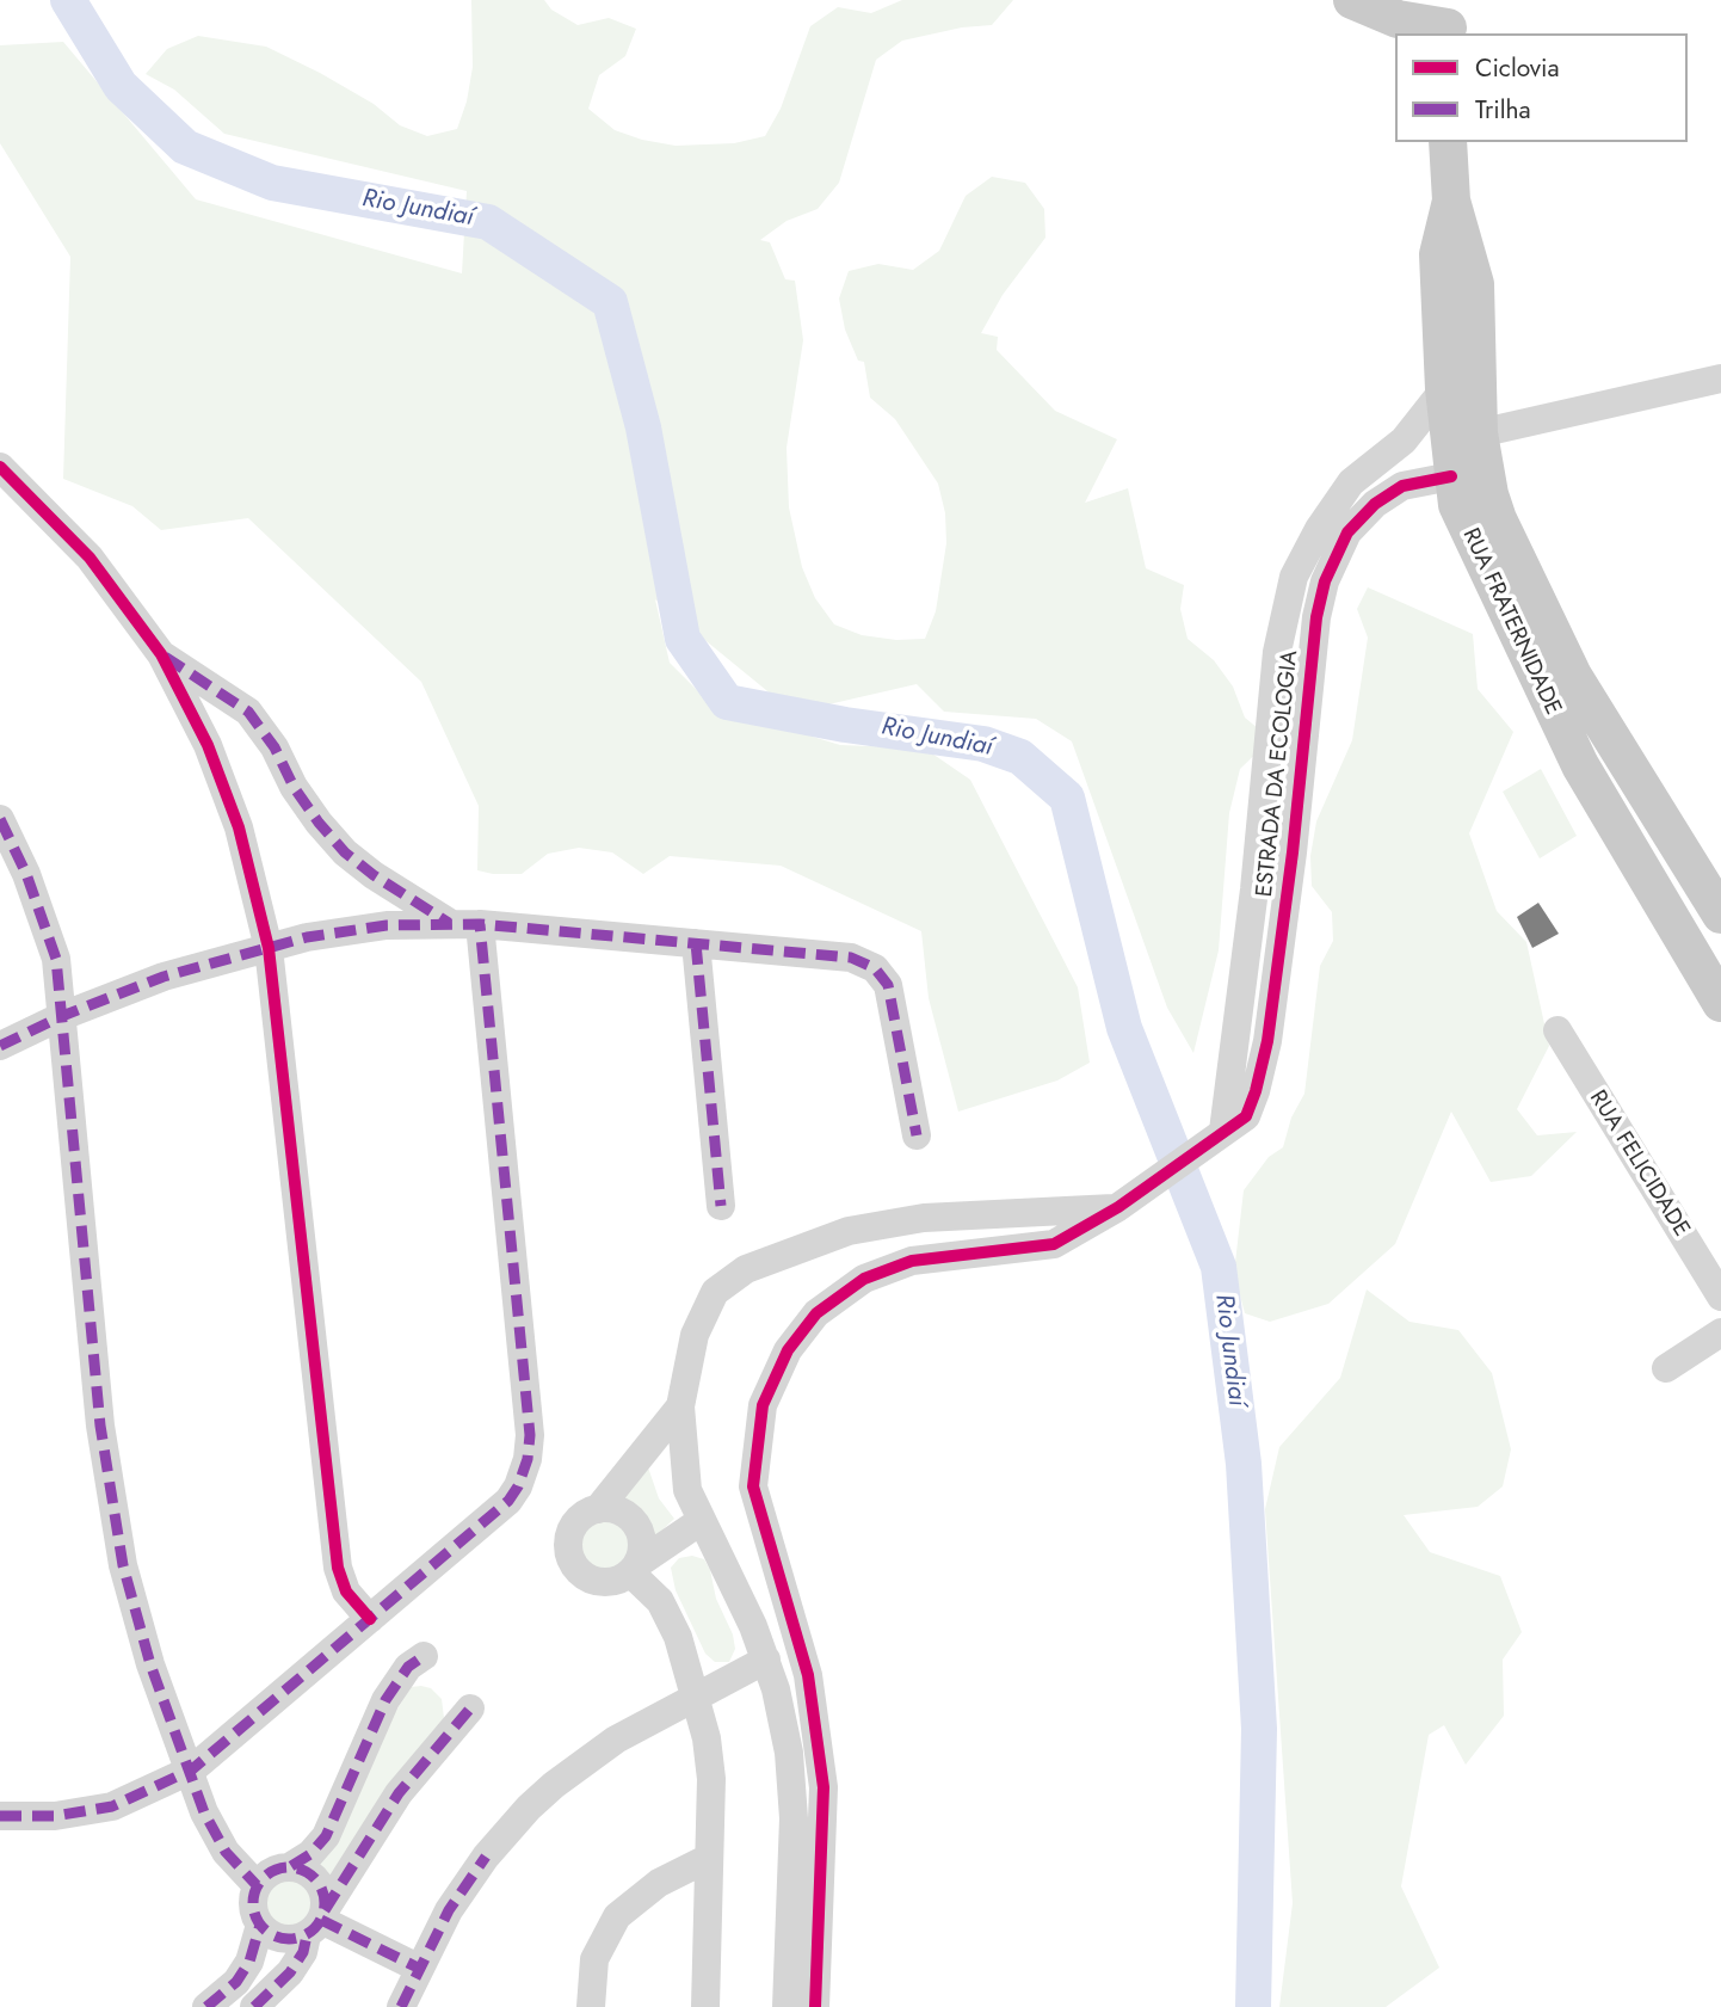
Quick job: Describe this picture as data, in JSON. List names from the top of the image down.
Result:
{
  "streets": {
    "main road": ["RUA FRATERNIDADE"],
    "street": ["ESTRADA DA ECOLOGIA", "RUA FELICIDADE"]
  },
  "crossings": [
    ["RUA FRATERNIDADE", "ESTRADA DA ECOLOGIA"]
  ],
  "water": ["Rio Jundiaí"],
  "legend": ["Ciclovia", "Trilha"]
}
